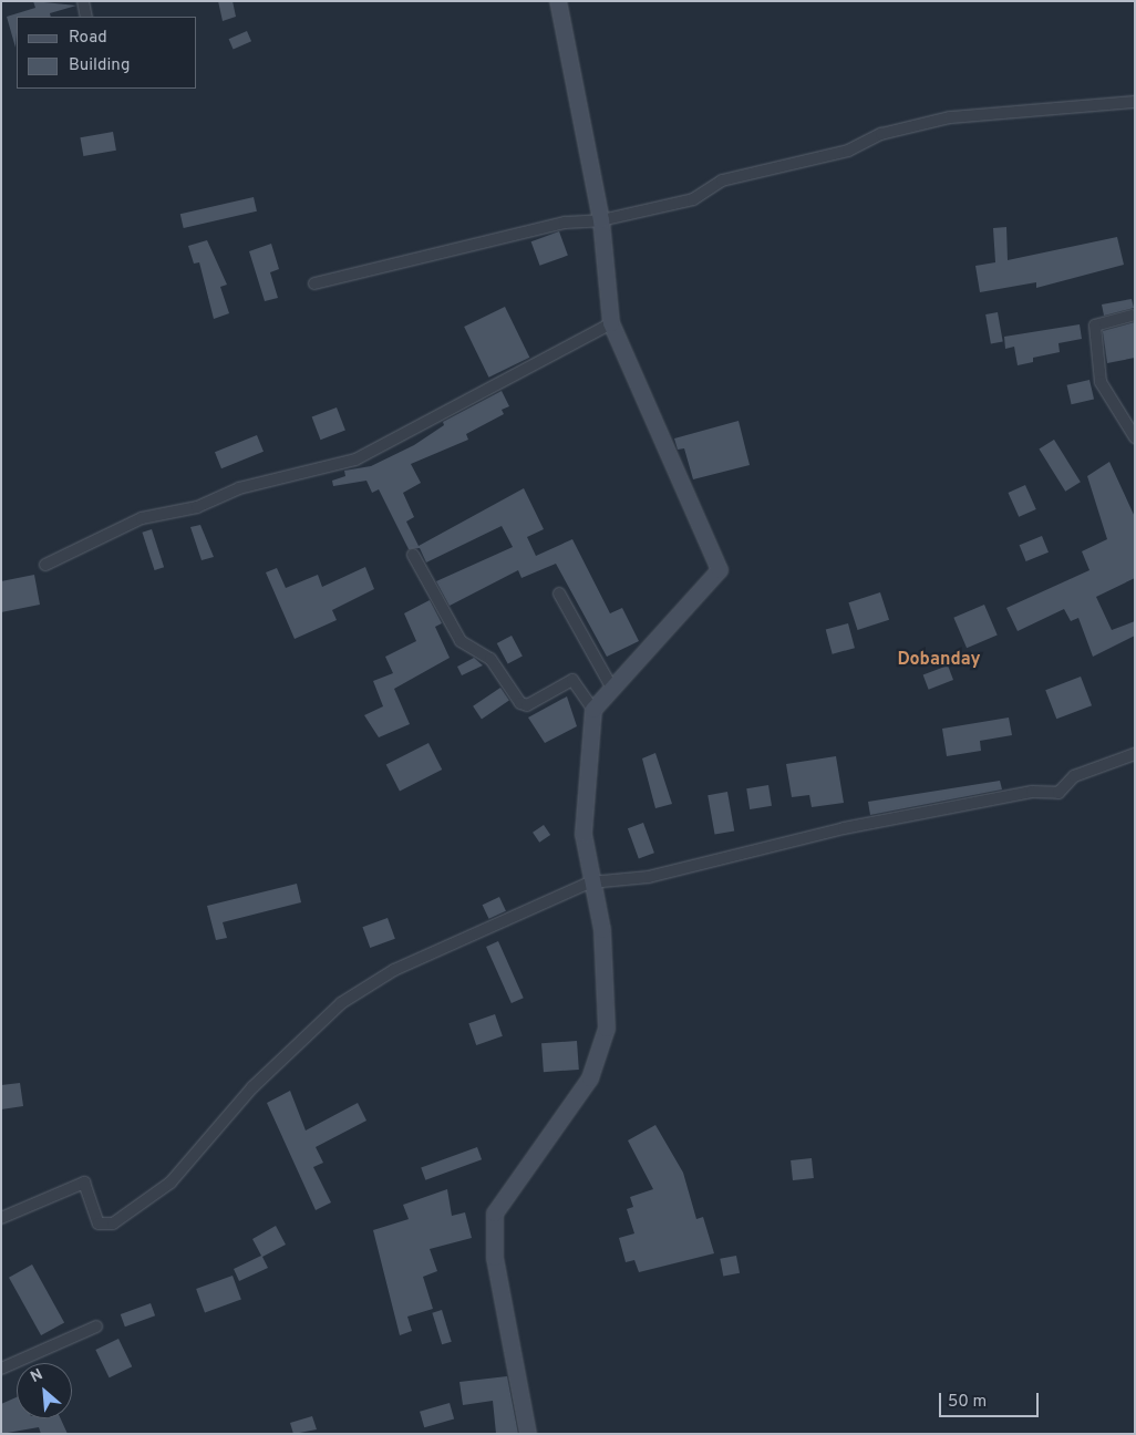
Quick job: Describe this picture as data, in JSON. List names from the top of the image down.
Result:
{
  "districts": ["Dobanday"],
  "legend": ["Road", "Building"],
  "scale_bar": "50 m",
  "north": "top left"
}
